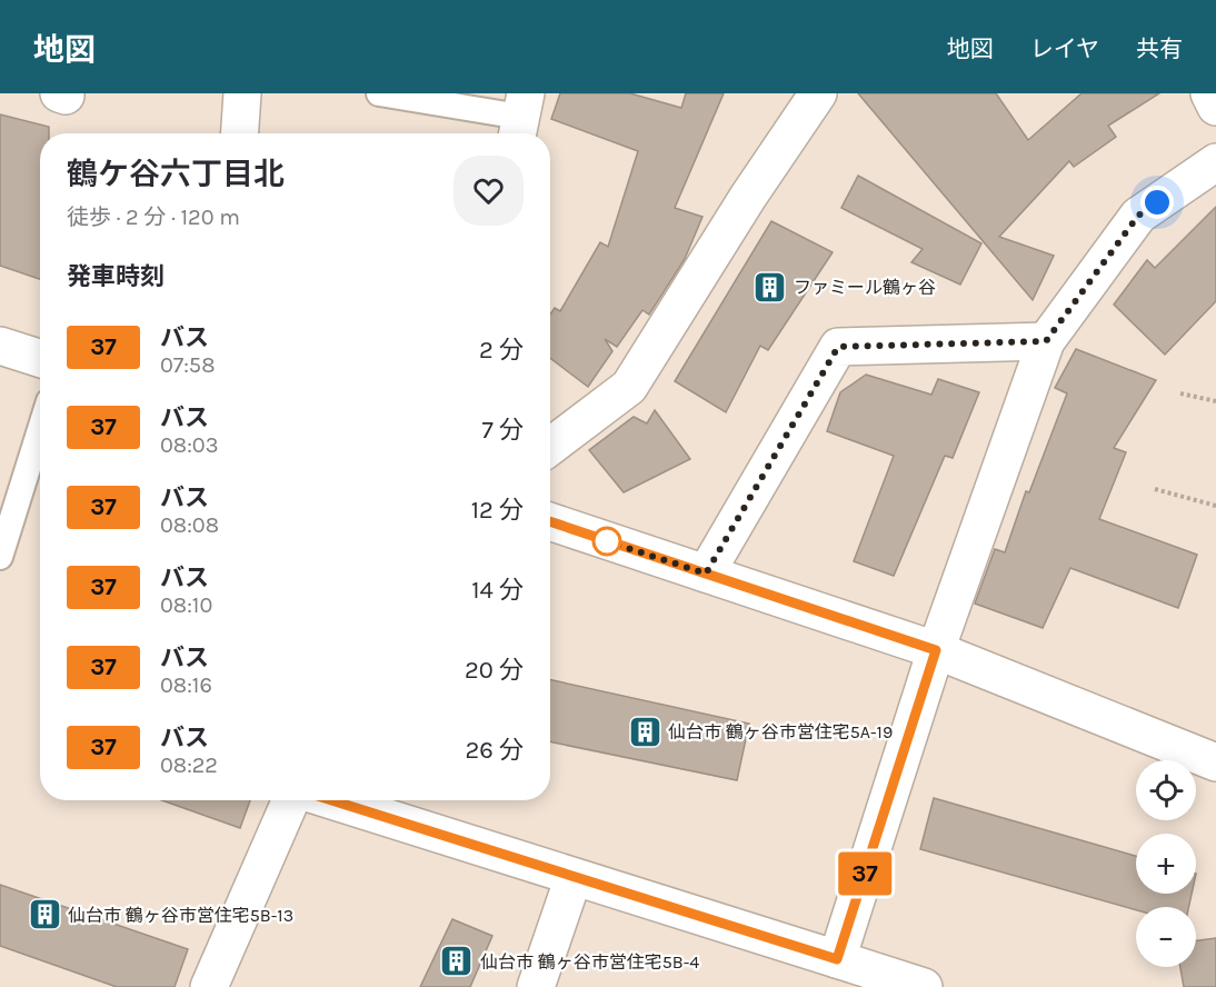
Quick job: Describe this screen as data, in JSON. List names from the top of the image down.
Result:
{
  "places": {
    "building": [
      "ファミール鶴ヶ谷",
      "仙台市 鶴ヶ谷市営住宅5A-19",
      "仙台市 鶴ヶ谷市営住宅5B-13",
      "仙台市 鶴ヶ谷市営住宅5B-4"
    ]
  },
  "lines": ["bus line 37"],
  "page": {
    "header": "地図",
    "nav": ["地図", "レイヤ", "共有"],
    "on_map": "37",
    "heading": [
      ["鶴ケ谷六丁目北", "徒歩 · 2 分 · 120 m"],
      "発車時刻"
    ],
    "list": [
      {
        "mark": "37",
        "name": "バス",
        "note": "07:58",
        "value": "2 分"
      },
      {
        "mark": "37",
        "name": "バス",
        "note": "08:03",
        "value": "7 分"
      },
      {
        "mark": "37",
        "name": "バス",
        "note": "08:08",
        "value": "12 分"
      },
      {
        "mark": "37",
        "name": "バス",
        "note": "08:10",
        "value": "14 分"
      },
      {
        "mark": "37",
        "name": "バス",
        "note": "08:16",
        "value": "20 分"
      },
      {
        "mark": "37",
        "name": "バス",
        "note": "08:22",
        "value": "26 分"
      }
    ],
    "map_buttons": ["+", "−"]
  }
}
